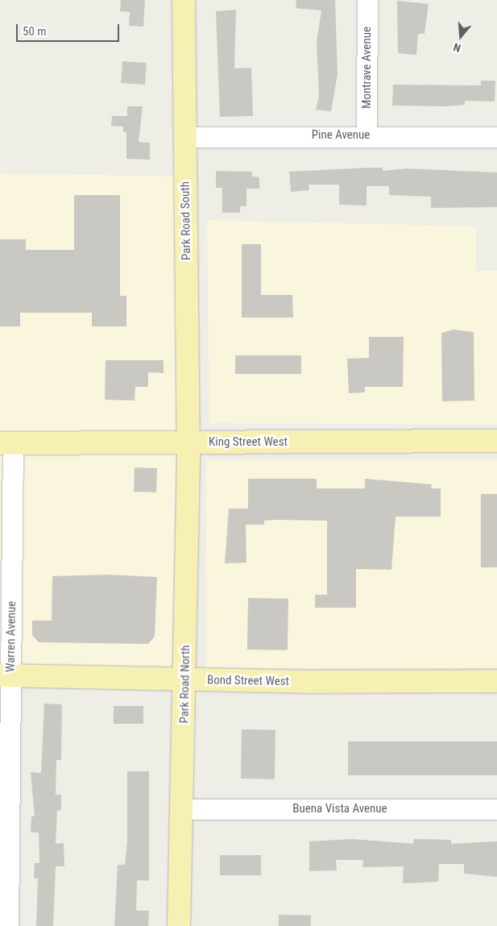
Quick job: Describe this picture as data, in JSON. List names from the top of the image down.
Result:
{
  "streets": {
    "main road": [
      "Park Road South",
      "King Street West",
      "Bond Street West",
      "Park Road North"
    ],
    "street": [
      "Montrave Avenue",
      "Pine Avenue",
      "Warren Avenue",
      "Buena Vista Avenue"
    ]
  },
  "crossings": [
    ["Montrave Avenue", "Pine Avenue"],
    ["Pine Avenue", "Park Road South"],
    ["Park Road South", "King Street West"],
    ["Park Road South", "Park Road North"],
    ["King Street West", "Warren Avenue"],
    ["King Street West", "Park Road North"],
    ["Warren Avenue", "Bond Street West"],
    ["Bond Street West", "Park Road North"],
    ["Park Road North", "Buena Vista Avenue"]
  ],
  "scale_bar": "50 m",
  "north": "bottom"
}
